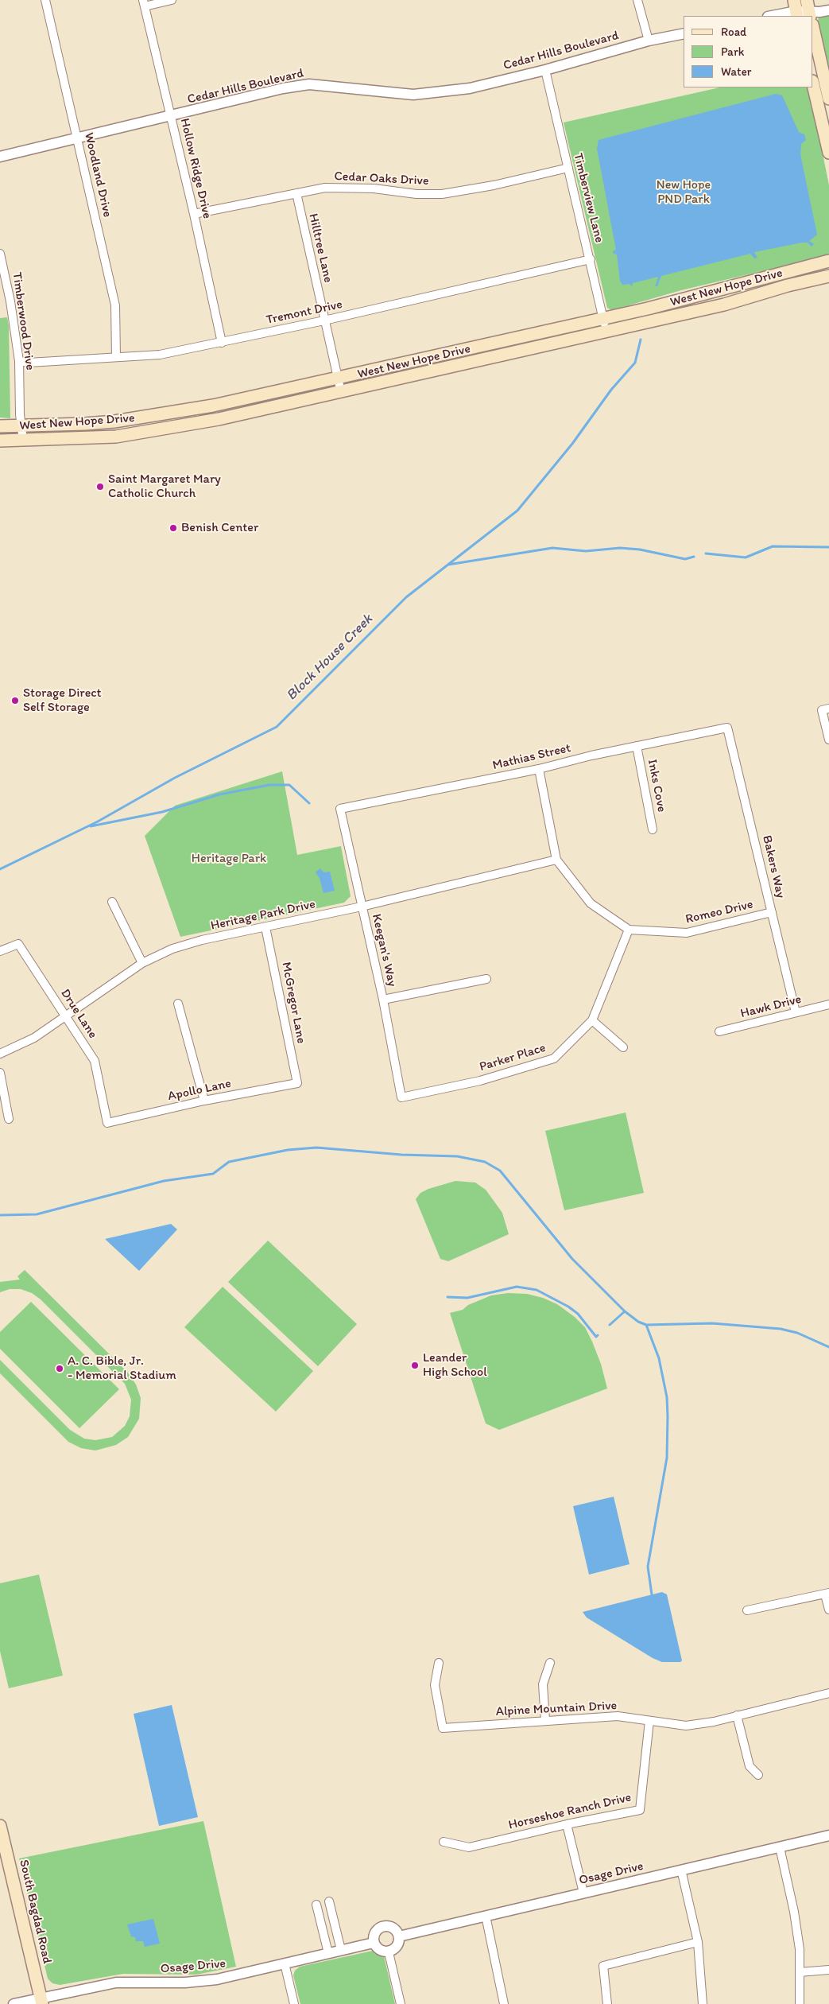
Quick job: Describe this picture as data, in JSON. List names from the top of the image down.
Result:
{
  "streets": {
    "main road": ["West New Hope Drive", "South Bagdad Road"],
    "street": [
      "Cedar Hills Boulevard",
      "Hollow Ridge Drive",
      "Woodland Drive",
      "Cedar Oaks Drive",
      "Timberview Lane",
      "Hilltree Lane",
      "Tremont Drive",
      "Timberwood Drive",
      "Mathias Street",
      "Inks Cove",
      "Bakers Way",
      "Romeo Drive",
      "Heritage Park Drive",
      "Keegan's Way",
      "McGregor Lane",
      "Hawk Drive",
      "Drue Lane",
      "Parker Place",
      "Apollo Lane",
      "Alpine Mountain Drive",
      "Horseshoe Ranch Drive",
      "Osage Drive"
    ]
  },
  "crossings": [
    ["Cedar Hills Boulevard", "Hollow Ridge Drive"],
    ["Cedar Hills Boulevard", "Woodland Drive"],
    ["Cedar Hills Boulevard", "Timberview Lane"],
    ["Hollow Ridge Drive", "Cedar Oaks Drive"],
    ["Hollow Ridge Drive", "Tremont Drive"],
    ["Woodland Drive", "Tremont Drive"],
    ["Cedar Oaks Drive", "Timberview Lane"],
    ["Cedar Oaks Drive", "Hilltree Lane"],
    ["Timberview Lane", "West New Hope Drive"],
    ["Timberview Lane", "Tremont Drive"],
    ["Hilltree Lane", "West New Hope Drive"],
    ["Hilltree Lane", "Tremont Drive"],
    ["West New Hope Drive", "Timberwood Drive"],
    ["Tremont Drive", "Timberwood Drive"],
    ["Mathias Street", "Inks Cove"],
    ["Mathias Street", "Bakers Way"],
    ["Mathias Street", "Keegan's Way"],
    ["Bakers Way", "Romeo Drive"],
    ["Bakers Way", "Hawk Drive"],
    ["Romeo Drive", "Parker Place"],
    ["Heritage Park Drive", "Keegan's Way"],
    ["Heritage Park Drive", "McGregor Lane"],
    ["Heritage Park Drive", "Drue Lane"],
    ["Keegan's Way", "Parker Place"],
    ["McGregor Lane", "Apollo Lane"],
    ["Drue Lane", "Apollo Lane"],
    ["Alpine Mountain Drive", "Horseshoe Ranch Drive"],
    ["Osage Drive", "South Bagdad Road"]
  ],
  "water": ["Block House Creek"],
  "parks": ["New Hope PND Park", "Heritage Park"],
  "places": [
    "Saint Margaret Mary Catholic Church",
    "Benish Center",
    "Storage Direct Self Storage",
    "Leander High School",
    "A. C. Bible, Jr. - Memorial Stadium"
  ],
  "legend": ["Road", "Park", "Water"]
}
